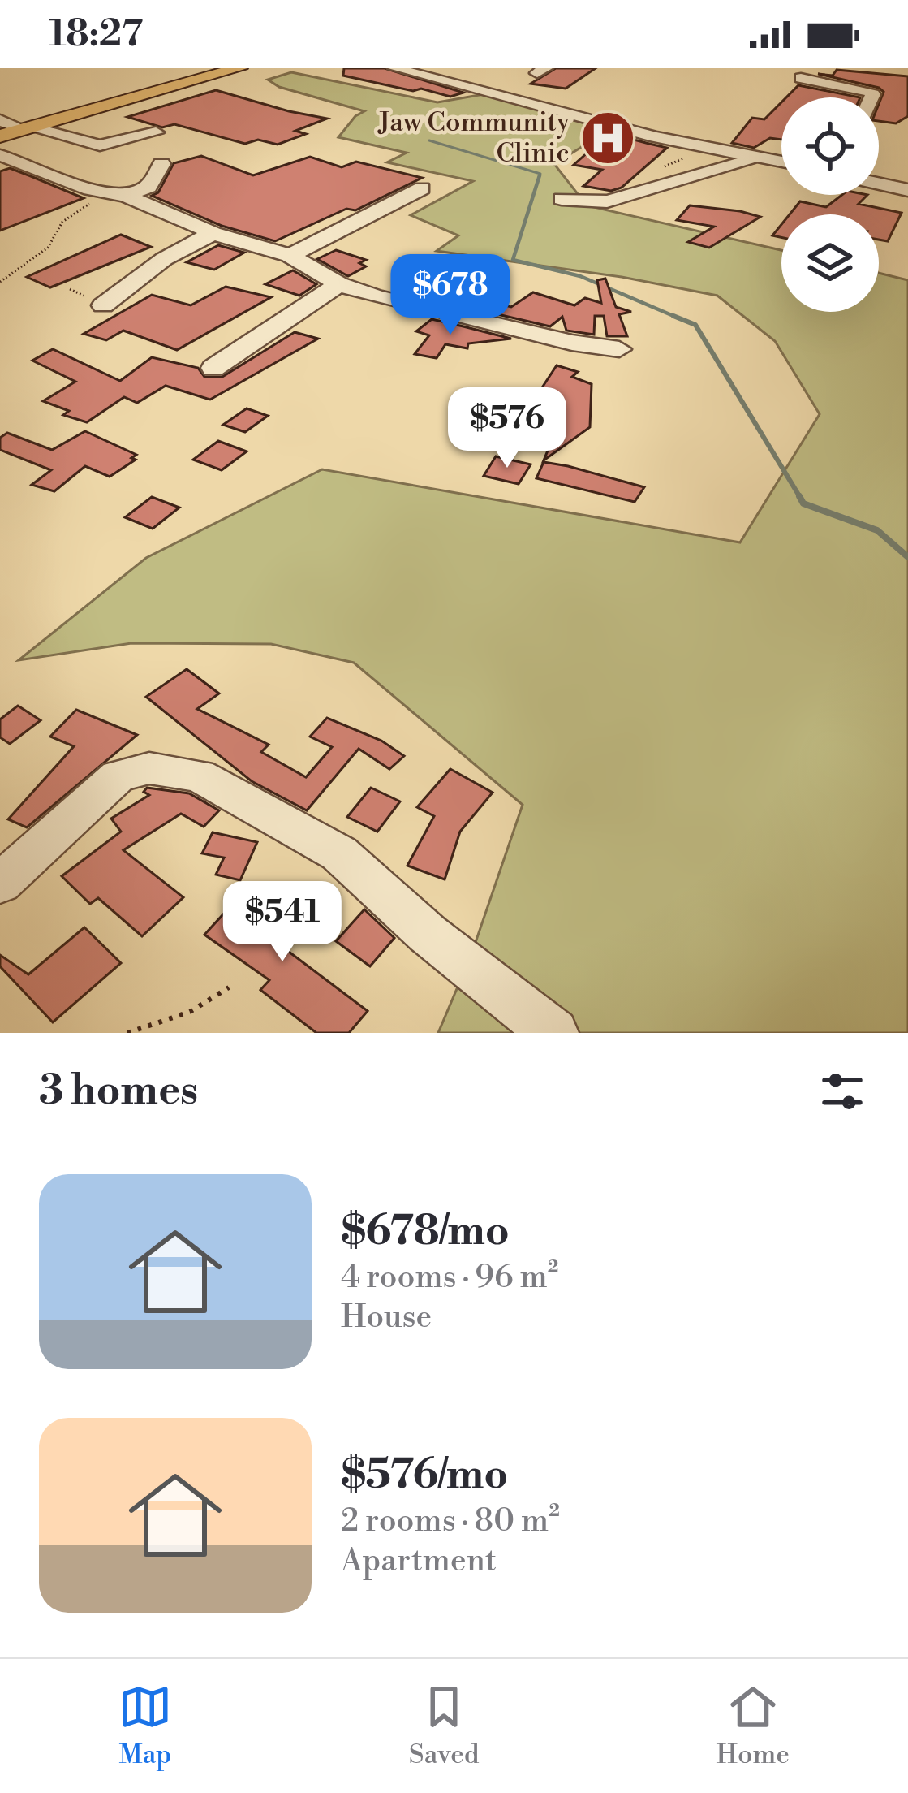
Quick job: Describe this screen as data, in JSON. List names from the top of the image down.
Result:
{
  "places": {
    "hospital": ["Jaw Community Clinic"]
  },
  "page": {
    "status": "18:27",
    "price": ["$678", "$576", "$541"],
    "heading": "3 homes",
    "list": [
      {
        "name": "$678/mo",
        "note": "4 rooms · 96 m² · House"
      },
      {
        "name": "$576/mo",
        "note": "2 rooms · 80 m² · Apartment"
      }
    ],
    "tabs": ["Map", "Saved", "Home"]
  }
}
